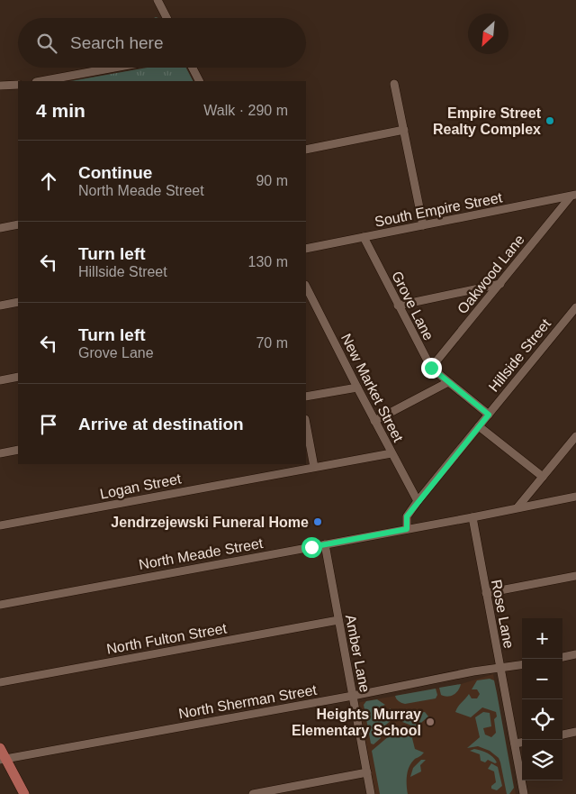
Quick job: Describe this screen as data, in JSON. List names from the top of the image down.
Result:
{
  "streets": {
    "street": [
      "South Empire Street",
      "Oakwood Lane",
      "Grove Lane",
      "Hillside Street",
      "New Market Street",
      "Logan Street",
      "North Meade Street",
      "Rose Lane",
      "North Fulton Street",
      "Amber Lane",
      "North Sherman Street"
    ]
  },
  "crossings": [
    ["South Empire Street", "Oakwood Lane"],
    ["South Empire Street", "Grove Lane"],
    ["Oakwood Lane", "Grove Lane"],
    ["Grove Lane", "Hillside Street"],
    ["Hillside Street", "New Market Street"],
    ["Hillside Street", "North Meade Street"],
    ["New Market Street", "Logan Street"],
    ["North Meade Street", "Rose Lane"],
    ["North Meade Street", "Amber Lane"],
    ["Rose Lane", "North Sherman Street"],
    ["North Fulton Street", "Amber Lane"],
    ["Amber Lane", "North Sherman Street"]
  ],
  "places": ["Empire Street Realty Complex", "Jendrzejewski Funeral Home", "Heights Murray Elementary School"],
  "north": "bottom left",
  "page": {
    "search": "Search here",
    "heading": ["4 min", "Walk · 290 m"],
    "list": [
      ["Continue", "North Meade Street", "90 m"],
      ["Turn left", "Hillside Street", "130 m"],
      ["Turn left", "Grove Lane", "70 m"],
      "Arrive at destination"
    ],
    "map_buttons": ["+", "−"]
  }
}
